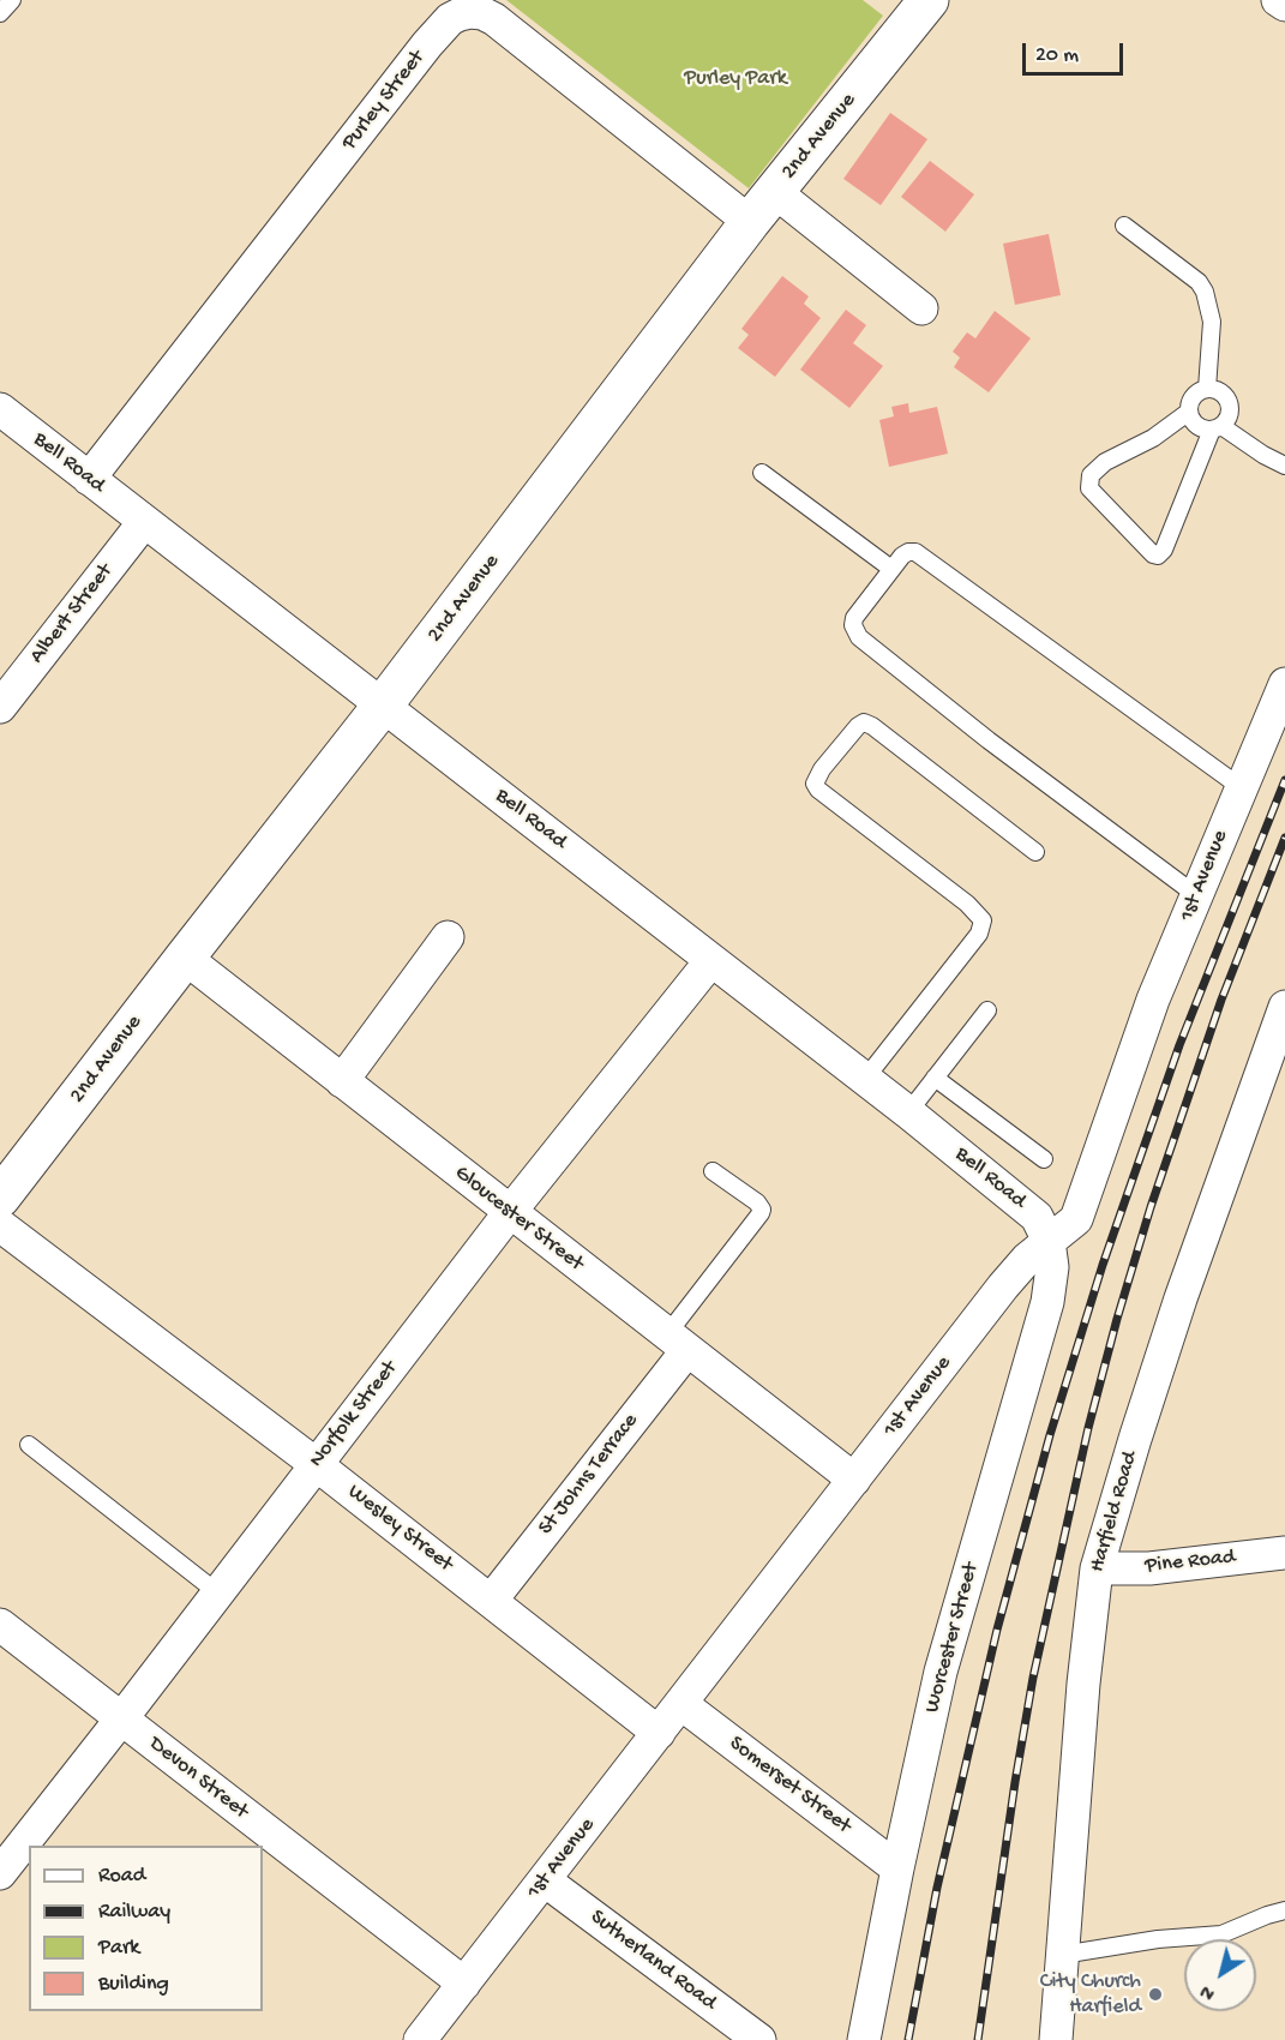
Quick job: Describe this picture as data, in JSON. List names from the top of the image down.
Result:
{
  "streets": {
    "street": [
      "Purley Street",
      "2nd Avenue",
      "Bell Road",
      "Albert Street",
      "1st Avenue",
      "Gloucester Street",
      "Norfolk Street",
      "St Johns Terrace",
      "Harfield Road",
      "Wesley Street",
      "Pine Road",
      "Worcester Street",
      "Devon Street",
      "Somerset Street",
      "Sutherland Road"
    ]
  },
  "crossings": [
    ["Purley Street", "2nd Avenue"],
    ["Purley Street", "Bell Road"],
    ["2nd Avenue", "Bell Road"],
    ["2nd Avenue", "Gloucester Street"],
    ["Bell Road", "Albert Street"],
    ["Bell Road", "1st Avenue"],
    ["Bell Road", "Norfolk Street"],
    ["Bell Road", "Worcester Street"],
    ["1st Avenue", "Gloucester Street"],
    ["1st Avenue", "Wesley Street"],
    ["1st Avenue", "Worcester Street"],
    ["1st Avenue", "Devon Street"],
    ["1st Avenue", "Somerset Street"],
    ["1st Avenue", "Sutherland Road"],
    ["Gloucester Street", "Norfolk Street"],
    ["Gloucester Street", "St Johns Terrace"],
    ["Norfolk Street", "Wesley Street"],
    ["Norfolk Street", "Devon Street"],
    ["St Johns Terrace", "Wesley Street"],
    ["Harfield Road", "Pine Road"],
    ["Worcester Street", "Somerset Street"]
  ],
  "parks": ["Purley Park"],
  "places": ["City Church Harfield"],
  "legend": [
    "Road",
    "Railway",
    "Park",
    "Building"
  ],
  "scale_bar": "20 m",
  "north": "bottom left"
}
